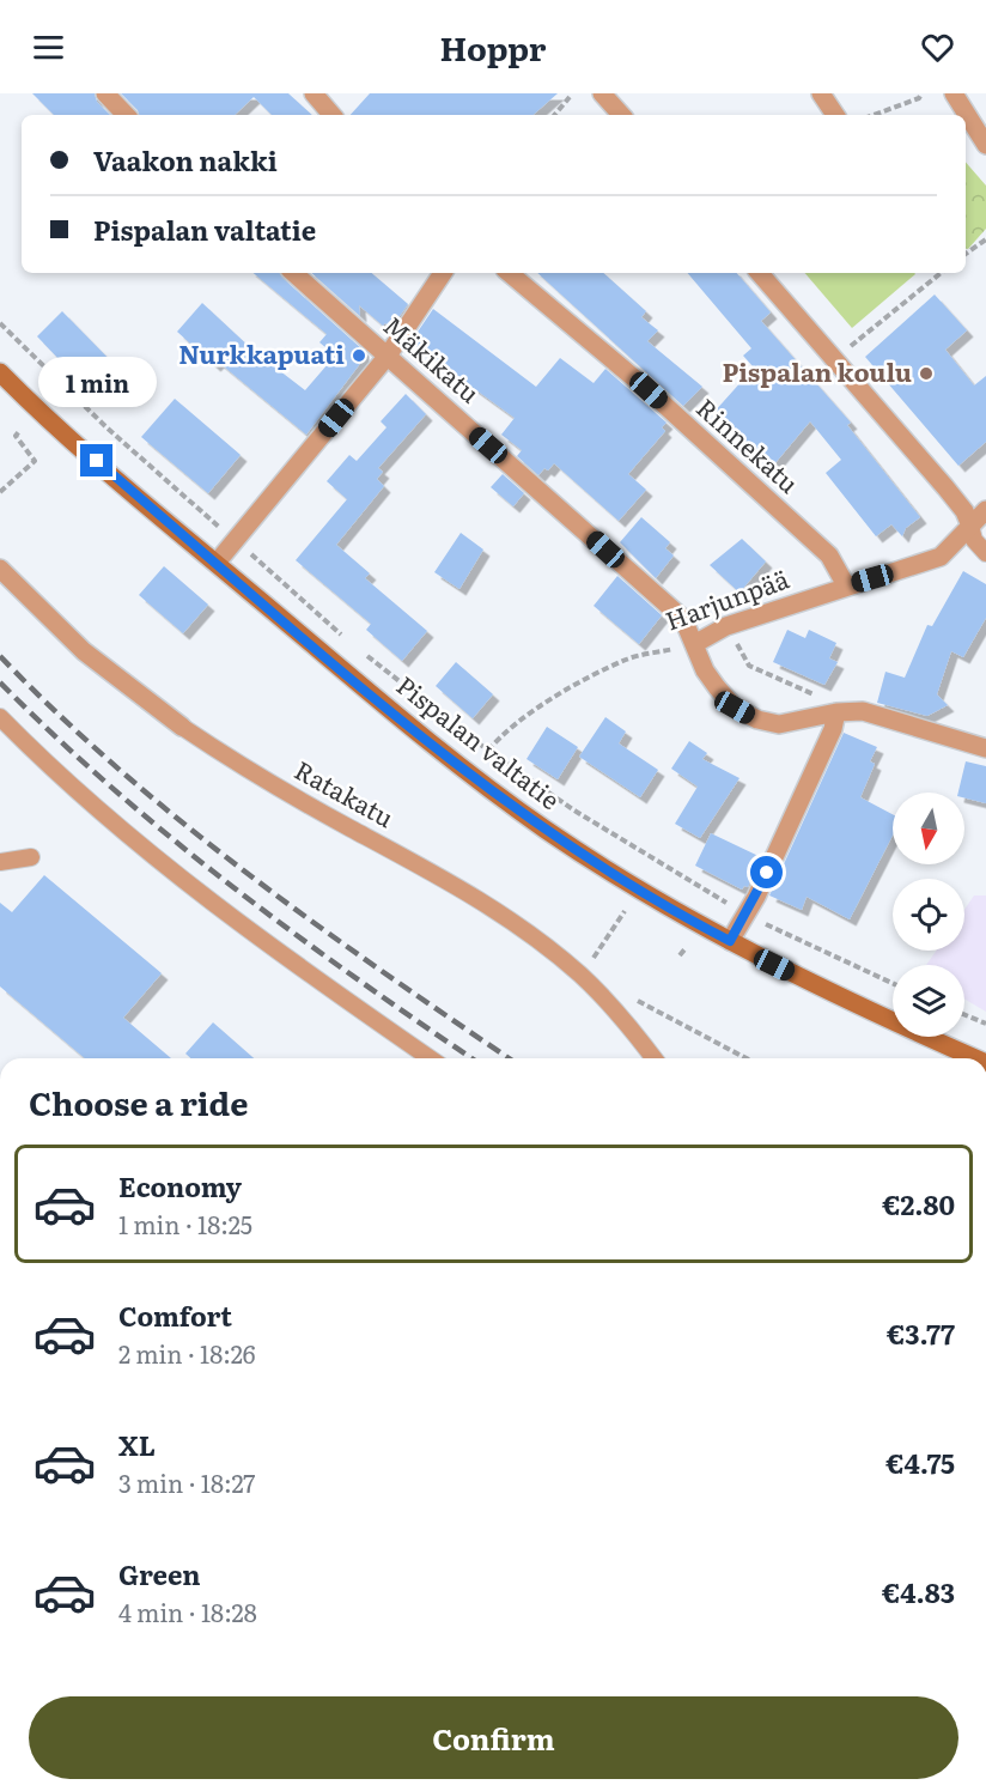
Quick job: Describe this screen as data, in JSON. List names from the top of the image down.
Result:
{
  "streets": {
    "main road": ["Pispalan valtatie"],
    "street": [
      "Mäkikatu",
      "Rinnekatu",
      "Harjunpää",
      "Ratakatu"
    ]
  },
  "crossings": [
    ["Mäkikatu", "Harjunpää"],
    ["Rinnekatu", "Harjunpää"]
  ],
  "places": ["Nurkkapuati", "Pispalan koulu"],
  "north": "bottom",
  "page": {
    "header": "Hoppr",
    "banner": ["Vaakon nakki", "Pispalan valtatie"],
    "bubble": "1 min",
    "heading": "Choose a ride",
    "list": [
      {
        "name": "Economy",
        "note": "1 min · 18:25",
        "value": "€2.80"
      },
      {
        "name": "Comfort",
        "note": "2 min · 18:26",
        "value": "€3.77"
      },
      {
        "name": "XL",
        "note": "3 min · 18:27",
        "value": "€4.75"
      },
      {
        "name": "Green",
        "note": "4 min · 18:28",
        "value": "€4.83"
      }
    ],
    "buttons": "Confirm"
  }
}
